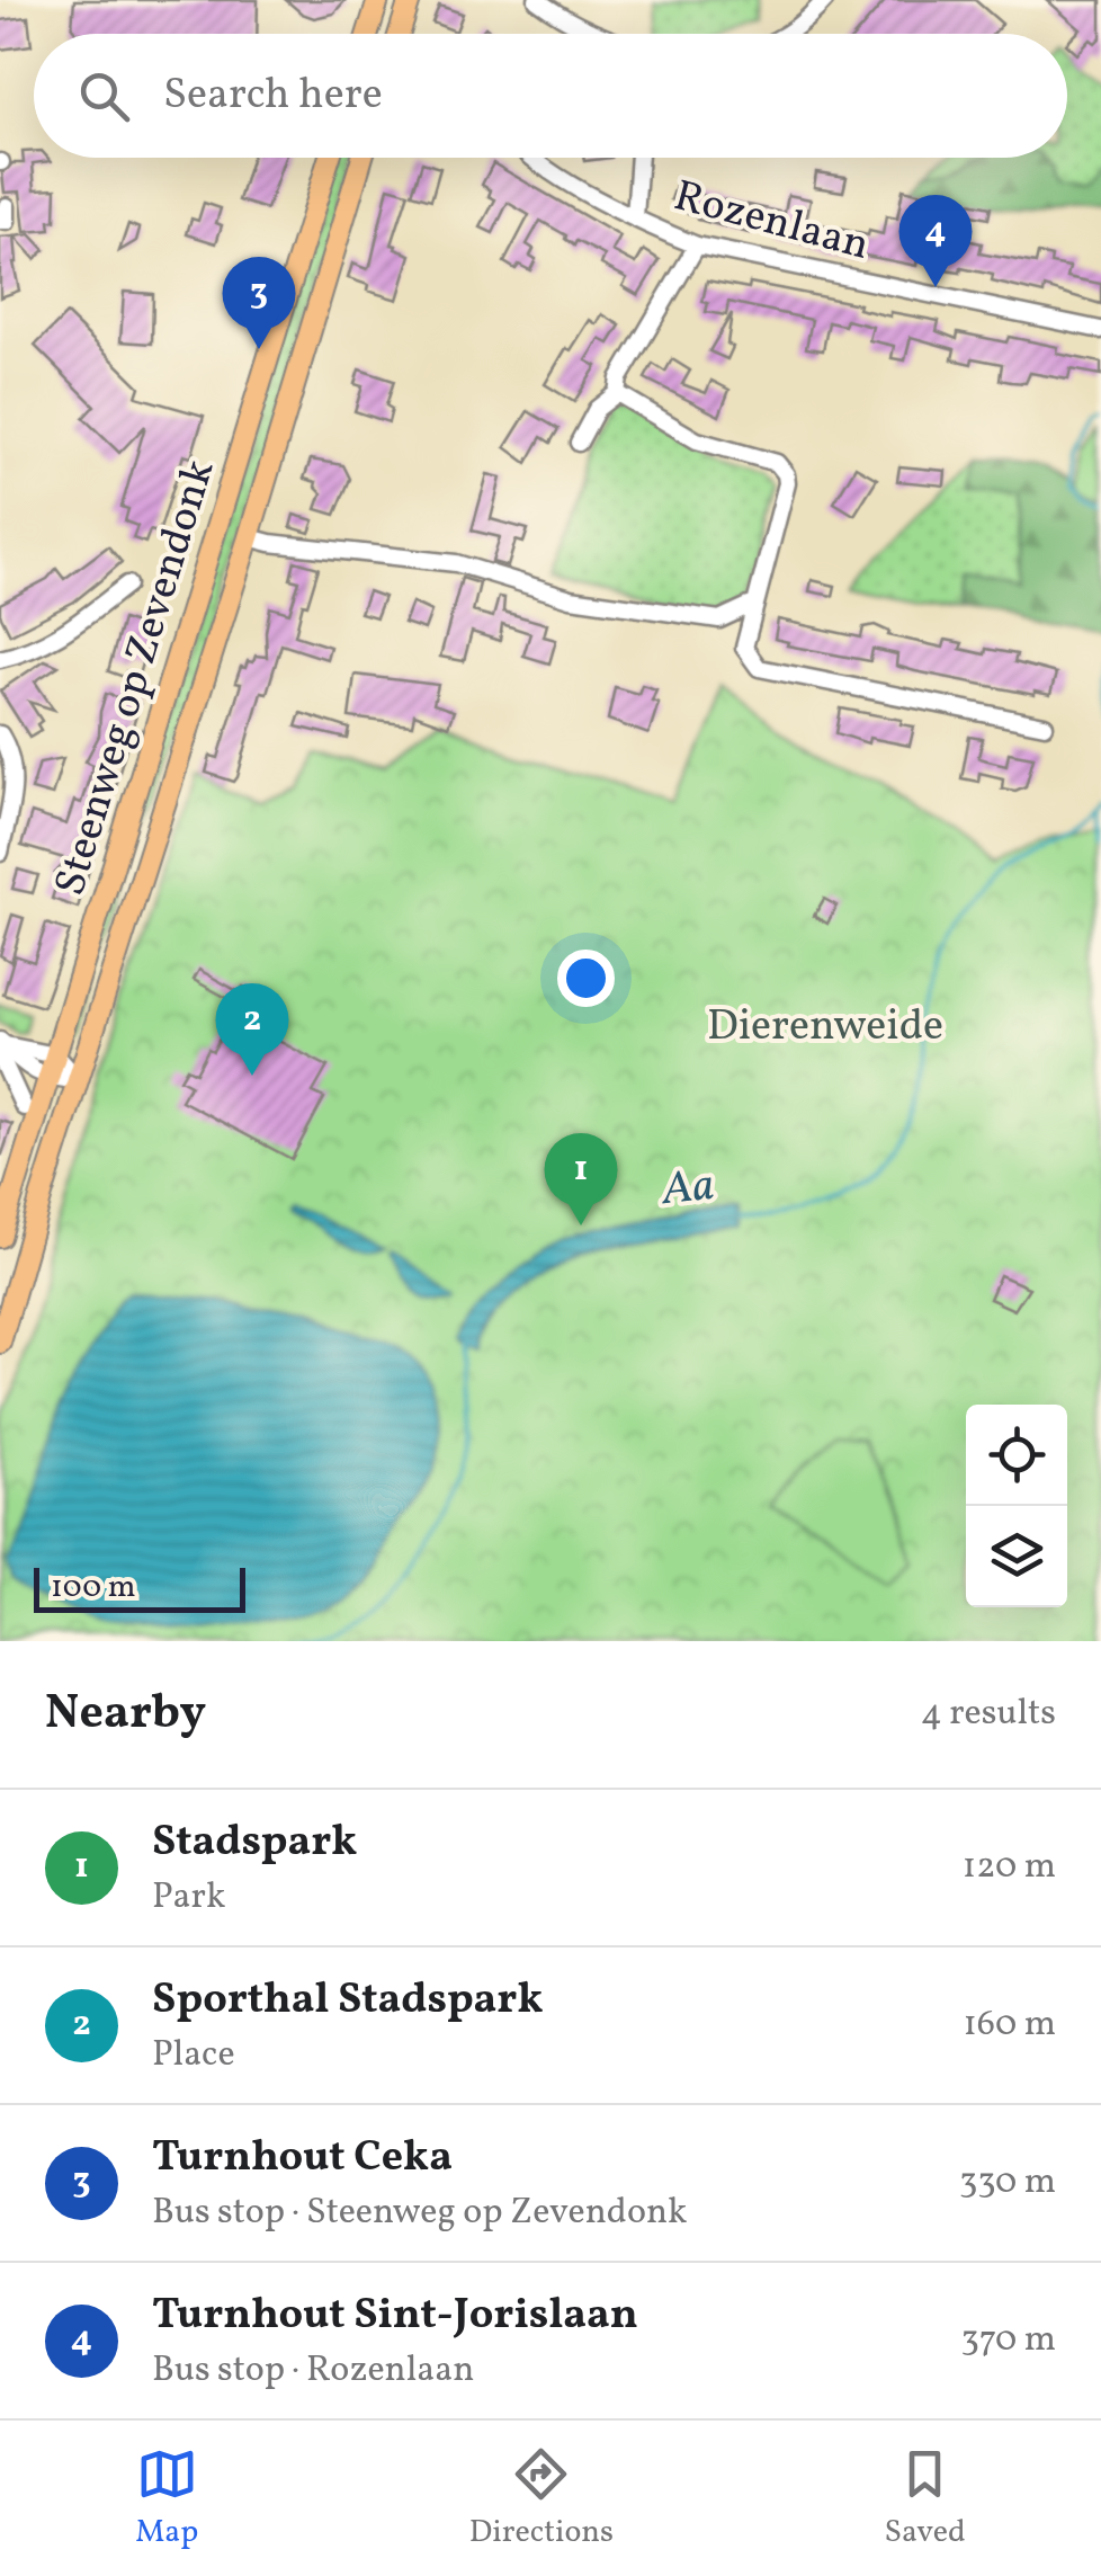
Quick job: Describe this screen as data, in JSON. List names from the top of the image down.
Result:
{
  "streets": {
    "main road": ["Steenweg op Zevendonk"],
    "street": ["Rozenlaan"]
  },
  "water": ["Aa"],
  "parks": ["Dierenweide"],
  "scale_bar": "100 m",
  "page": {
    "search": "Search here",
    "pins": [
      "4",
      "3",
      "2",
      "1"
    ],
    "scale": "100 m",
    "heading": ["Nearby", "4 results"],
    "list": [
      {
        "mark": "1",
        "name": "Stadspark",
        "note": "Park",
        "value": "120 m"
      },
      {
        "mark": "2",
        "name": "Sporthal Stadspark",
        "note": "Place",
        "value": "160 m"
      },
      {
        "mark": "3",
        "name": "Turnhout Ceka",
        "note": "Bus stop · Steenweg op Zevendonk",
        "value": "330 m"
      },
      {
        "mark": "4",
        "name": "Turnhout Sint-Jorislaan",
        "note": "Bus stop · Rozenlaan",
        "value": "370 m"
      }
    ],
    "nav": ["Map", "Directions", "Saved"]
  }
}
